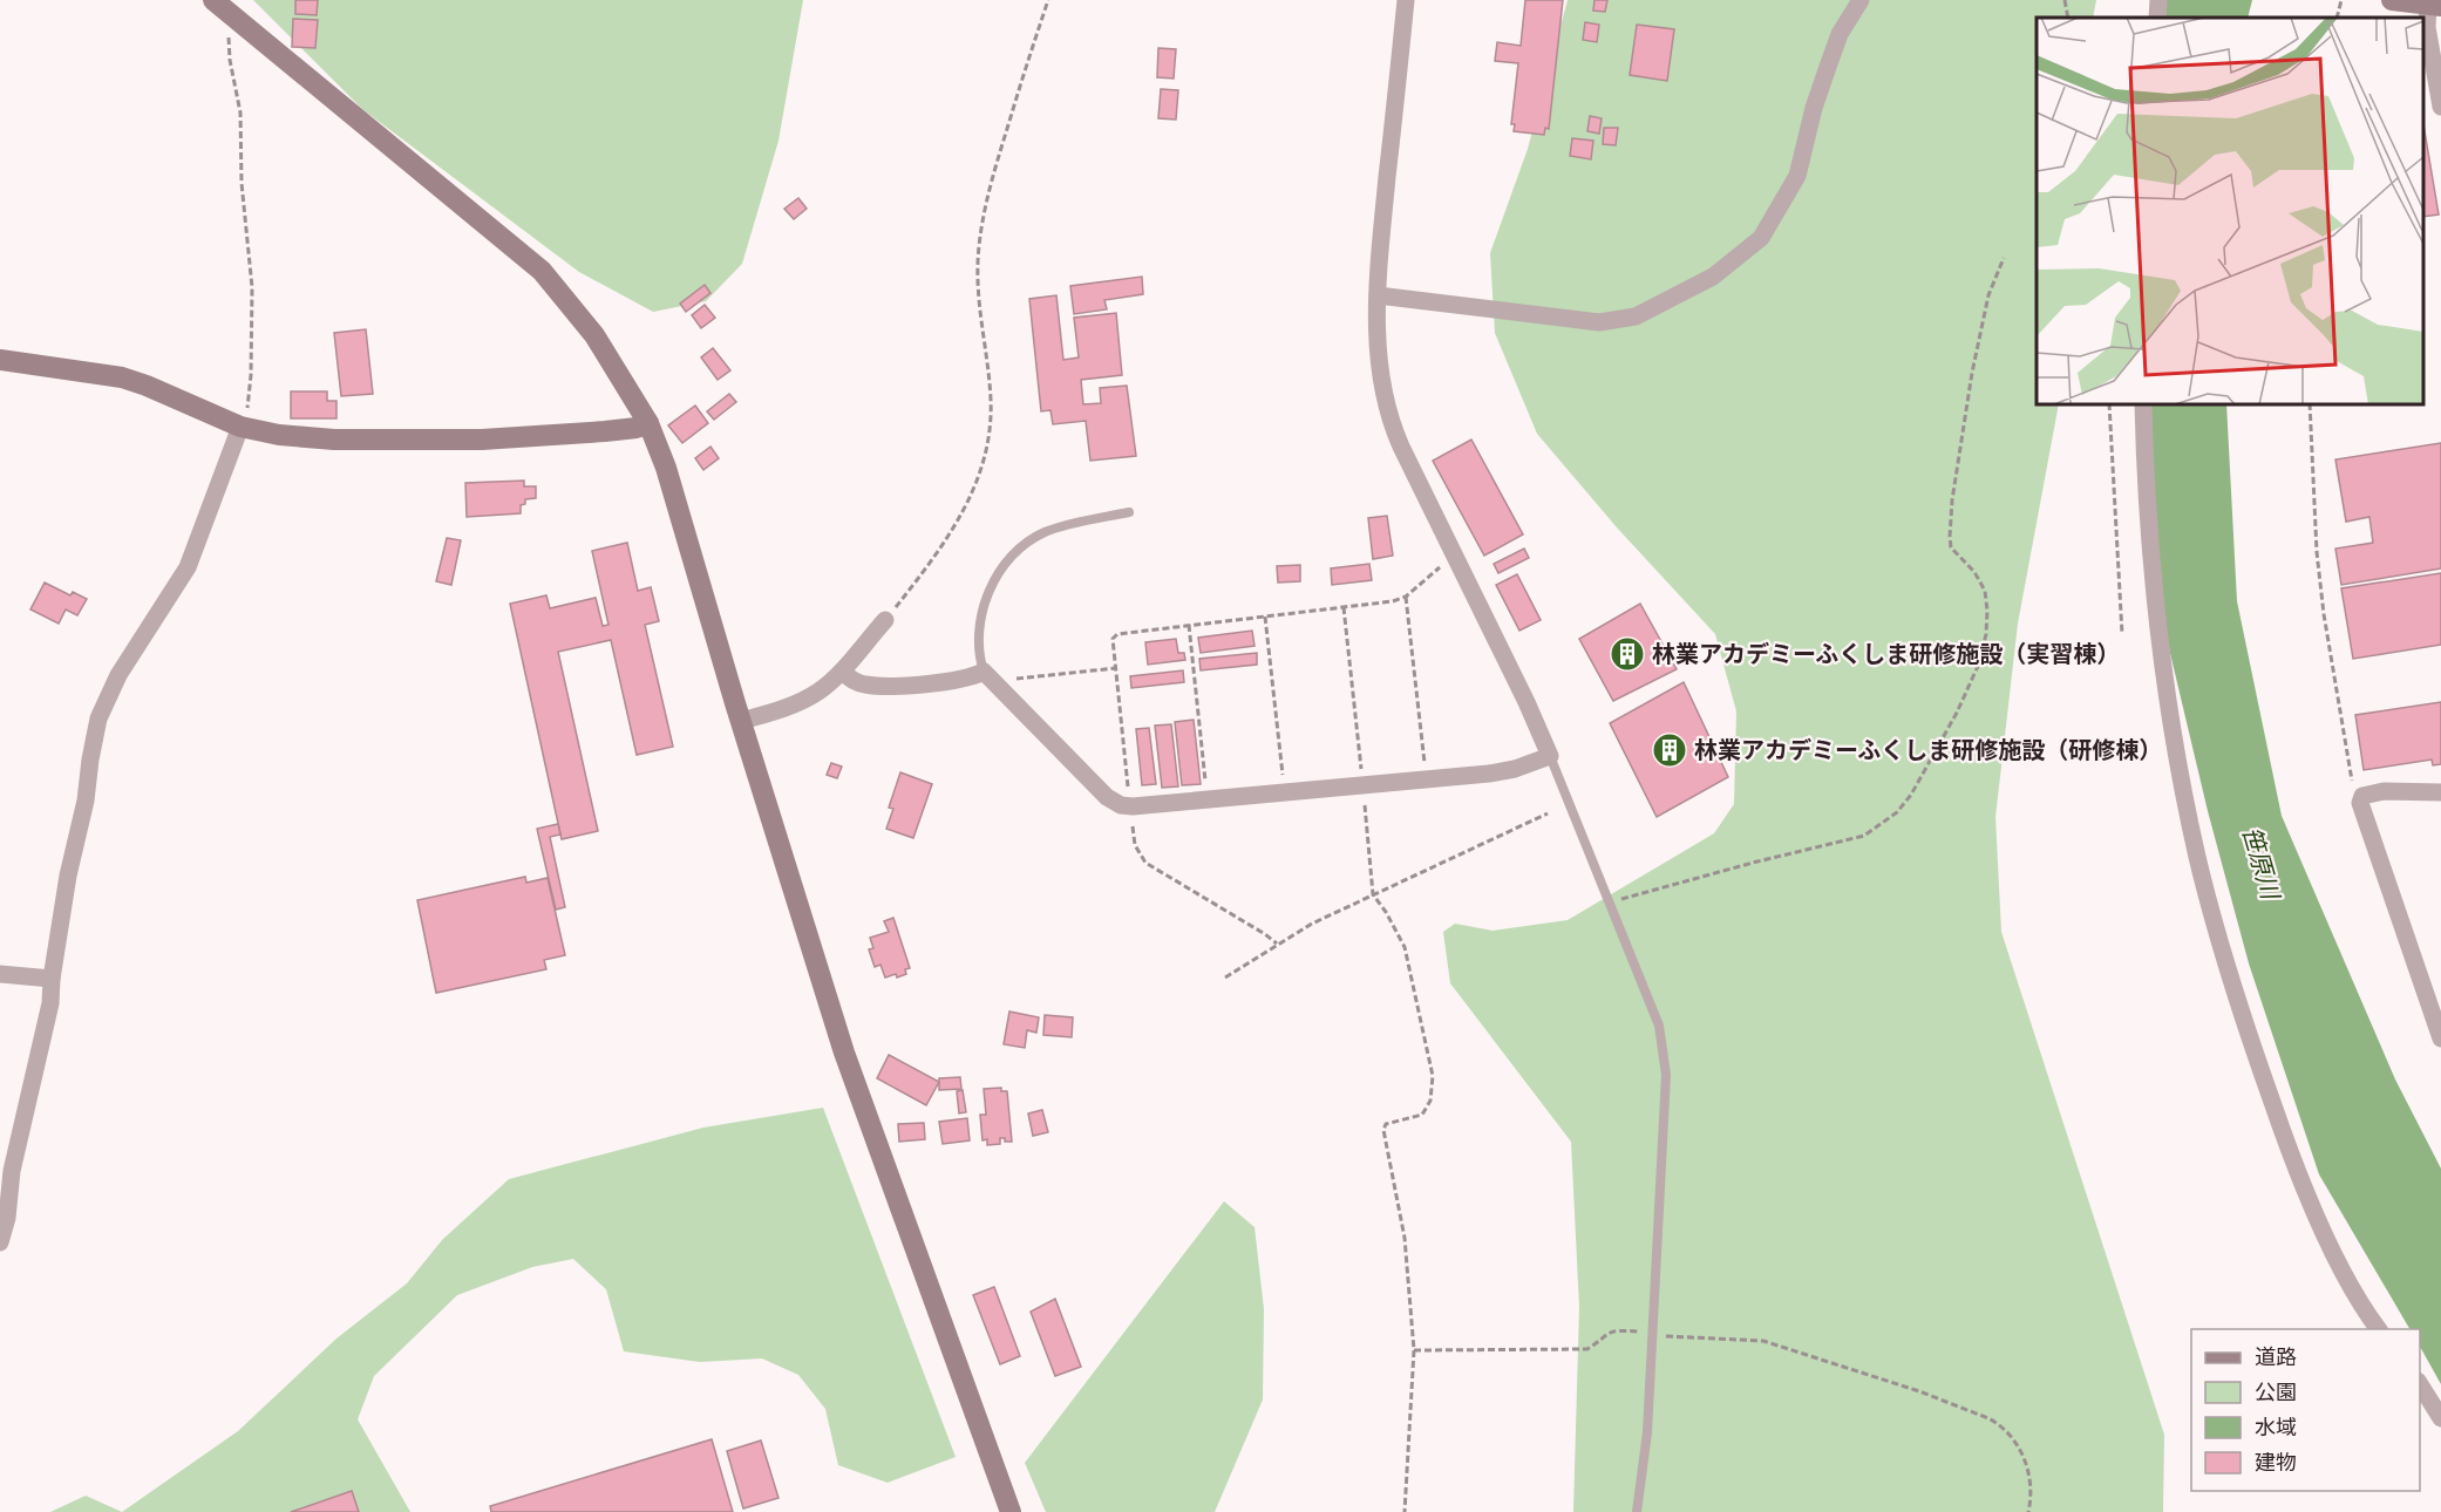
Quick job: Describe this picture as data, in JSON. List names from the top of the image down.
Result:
{
  "water": ["笹原川"],
  "places": {
    "building": ["林業アカデミーふくしま研修施設（実習棟）", "林業アカデミーふくしま研修施設（研修棟）"]
  },
  "legend": [
    "道路",
    "公園",
    "水域",
    "建物"
  ]
}
